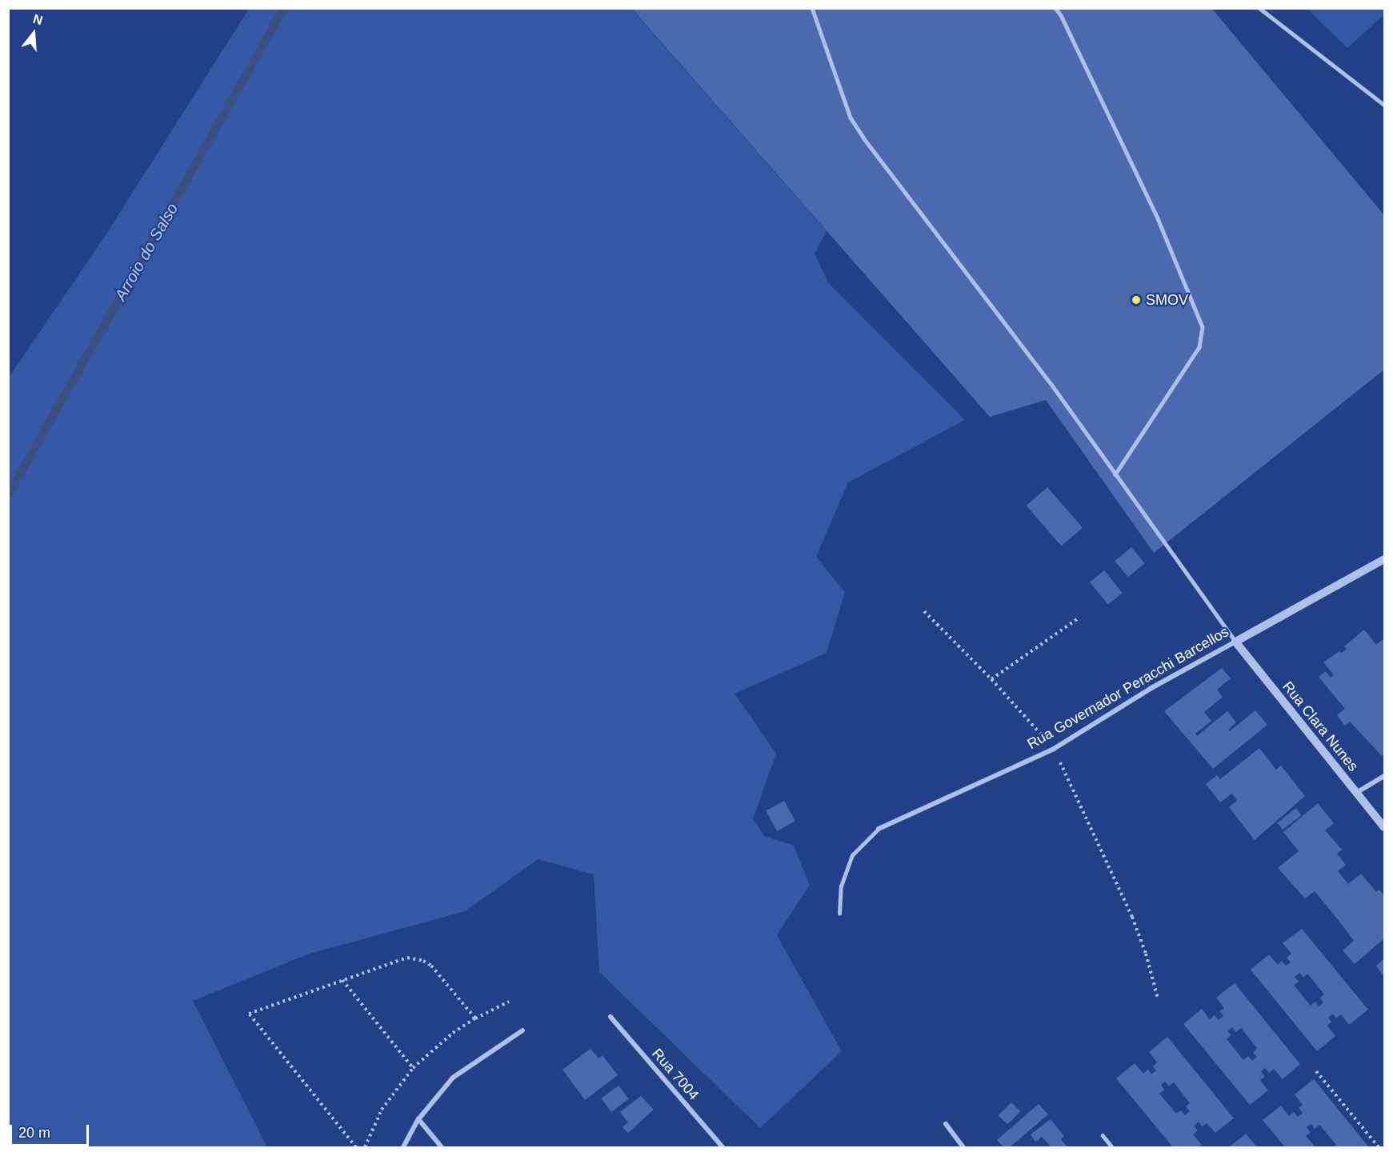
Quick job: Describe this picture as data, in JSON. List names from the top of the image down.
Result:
{
  "streets": {
    "street": ["Rua Governador Peracchi Barcellos", "Rua Clara Nunes", "Rua 7004"]
  },
  "crossings": [
    ["Rua Governador Peracchi Barcellos", "Rua Clara Nunes"]
  ],
  "water": ["Arroio do Salso"],
  "places": ["SMOV"],
  "scale_bar": "20 m",
  "north": "top"
}
